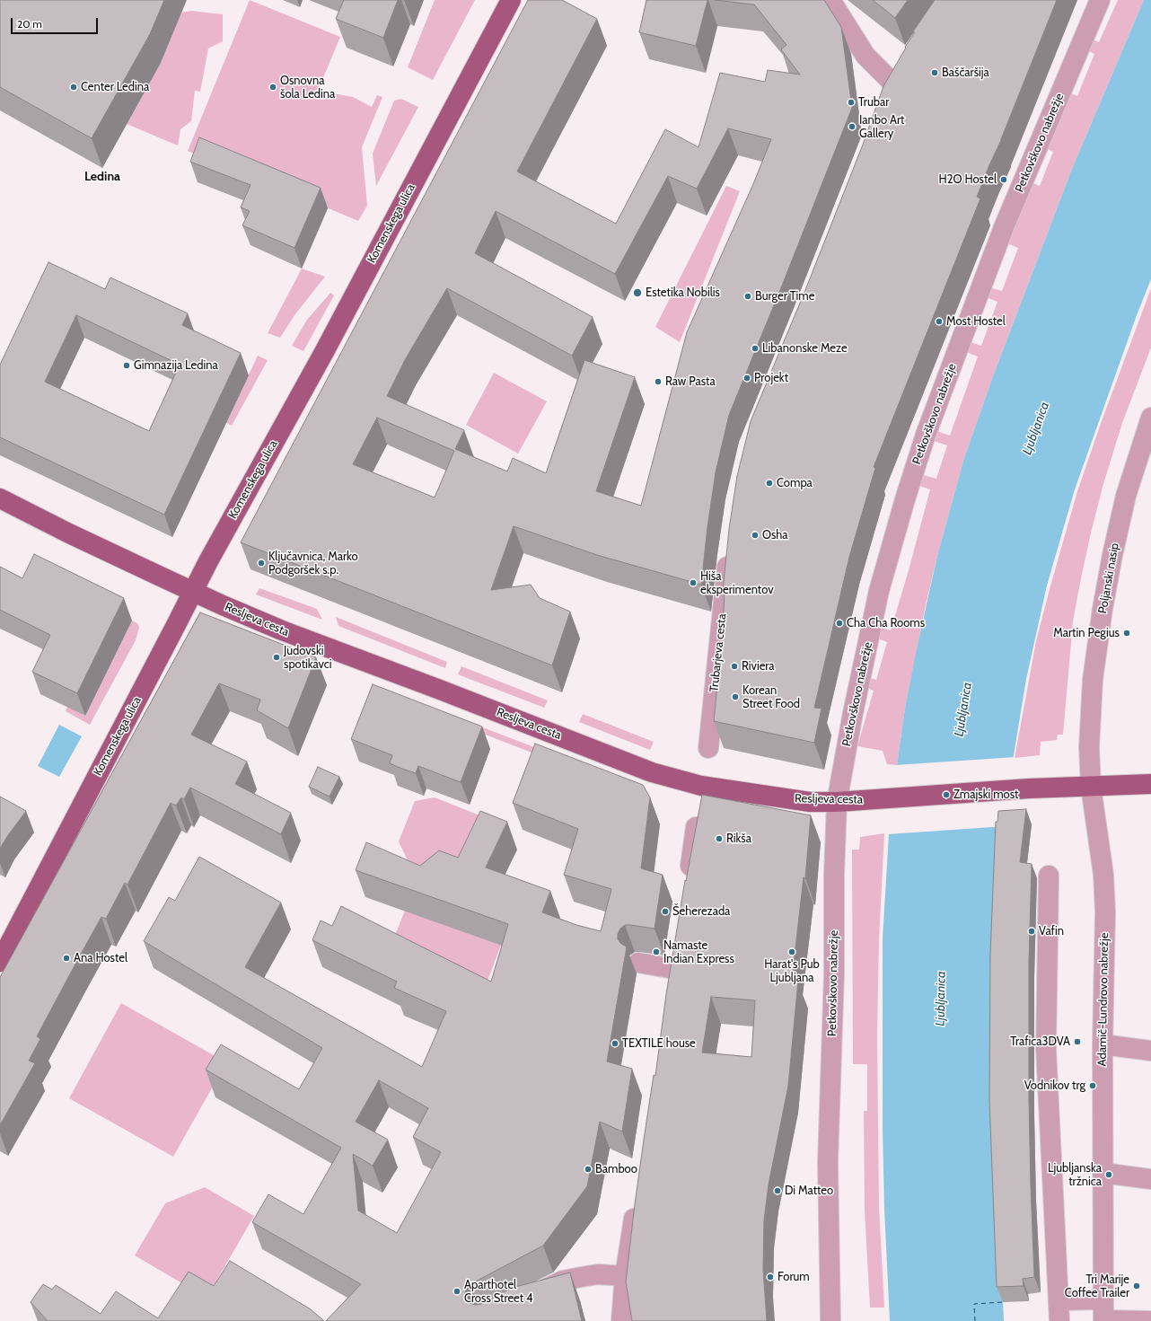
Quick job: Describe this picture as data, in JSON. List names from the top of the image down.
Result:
{
  "streets": {
    "main road": ["Komenskega ulica", "Resljeva cesta"],
    "street": [
      "Petkovškovo nabrežje",
      "Poljanski nasip",
      "Trubarjeva cesta",
      "Adamič-Lundrovo nabrežje"
    ]
  },
  "crossings": [
    ["Petkovškovo nabrežje", "Resljeva cesta"],
    ["Komenskega ulica", "Resljeva cesta"],
    ["Poljanski nasip", "Resljeva cesta"],
    ["Poljanski nasip", "Adamič-Lundrovo nabrežje"],
    ["Resljeva cesta", "Adamič-Lundrovo nabrežje"]
  ],
  "districts": ["Ledina"],
  "water": ["Ljubljanica"],
  "places": [
    "Baščaršija",
    "Center Ledina",
    "Osnovna šola Ledina",
    "Trubar",
    "Ianbo Art Gallery",
    "H2O Hostel",
    "Estetika Nobilis",
    "Burger Time",
    "Most Hostel",
    "Libanonske Meze",
    "Gimnazija Ledina",
    "Projekt",
    "Raw Pasta",
    "Compa",
    "Osha",
    "Ključavnica, Marko Podgoršek s.p.",
    "Hiša eksperimentov",
    "Cha Cha Rooms",
    "Martin Pegius",
    "Judovski spotikavci",
    "Riviera",
    "Korean Street Food",
    "Zmajski most",
    "Rikša",
    "Šeherezada",
    "Vafin",
    "Namaste Indian Express",
    "Harat's Pub Ljubljana",
    "Ana Hostel",
    "Trafica3DVA",
    "TEXTILE house",
    "Vodnikov trg",
    "Bamboo",
    "Ljubljanska tržnica",
    "Di Matteo",
    "Forum",
    "Tri Marije Coffee Trailer",
    "Aparthotel Cross Street 4"
  ],
  "scale_bar": "20 m"
}
